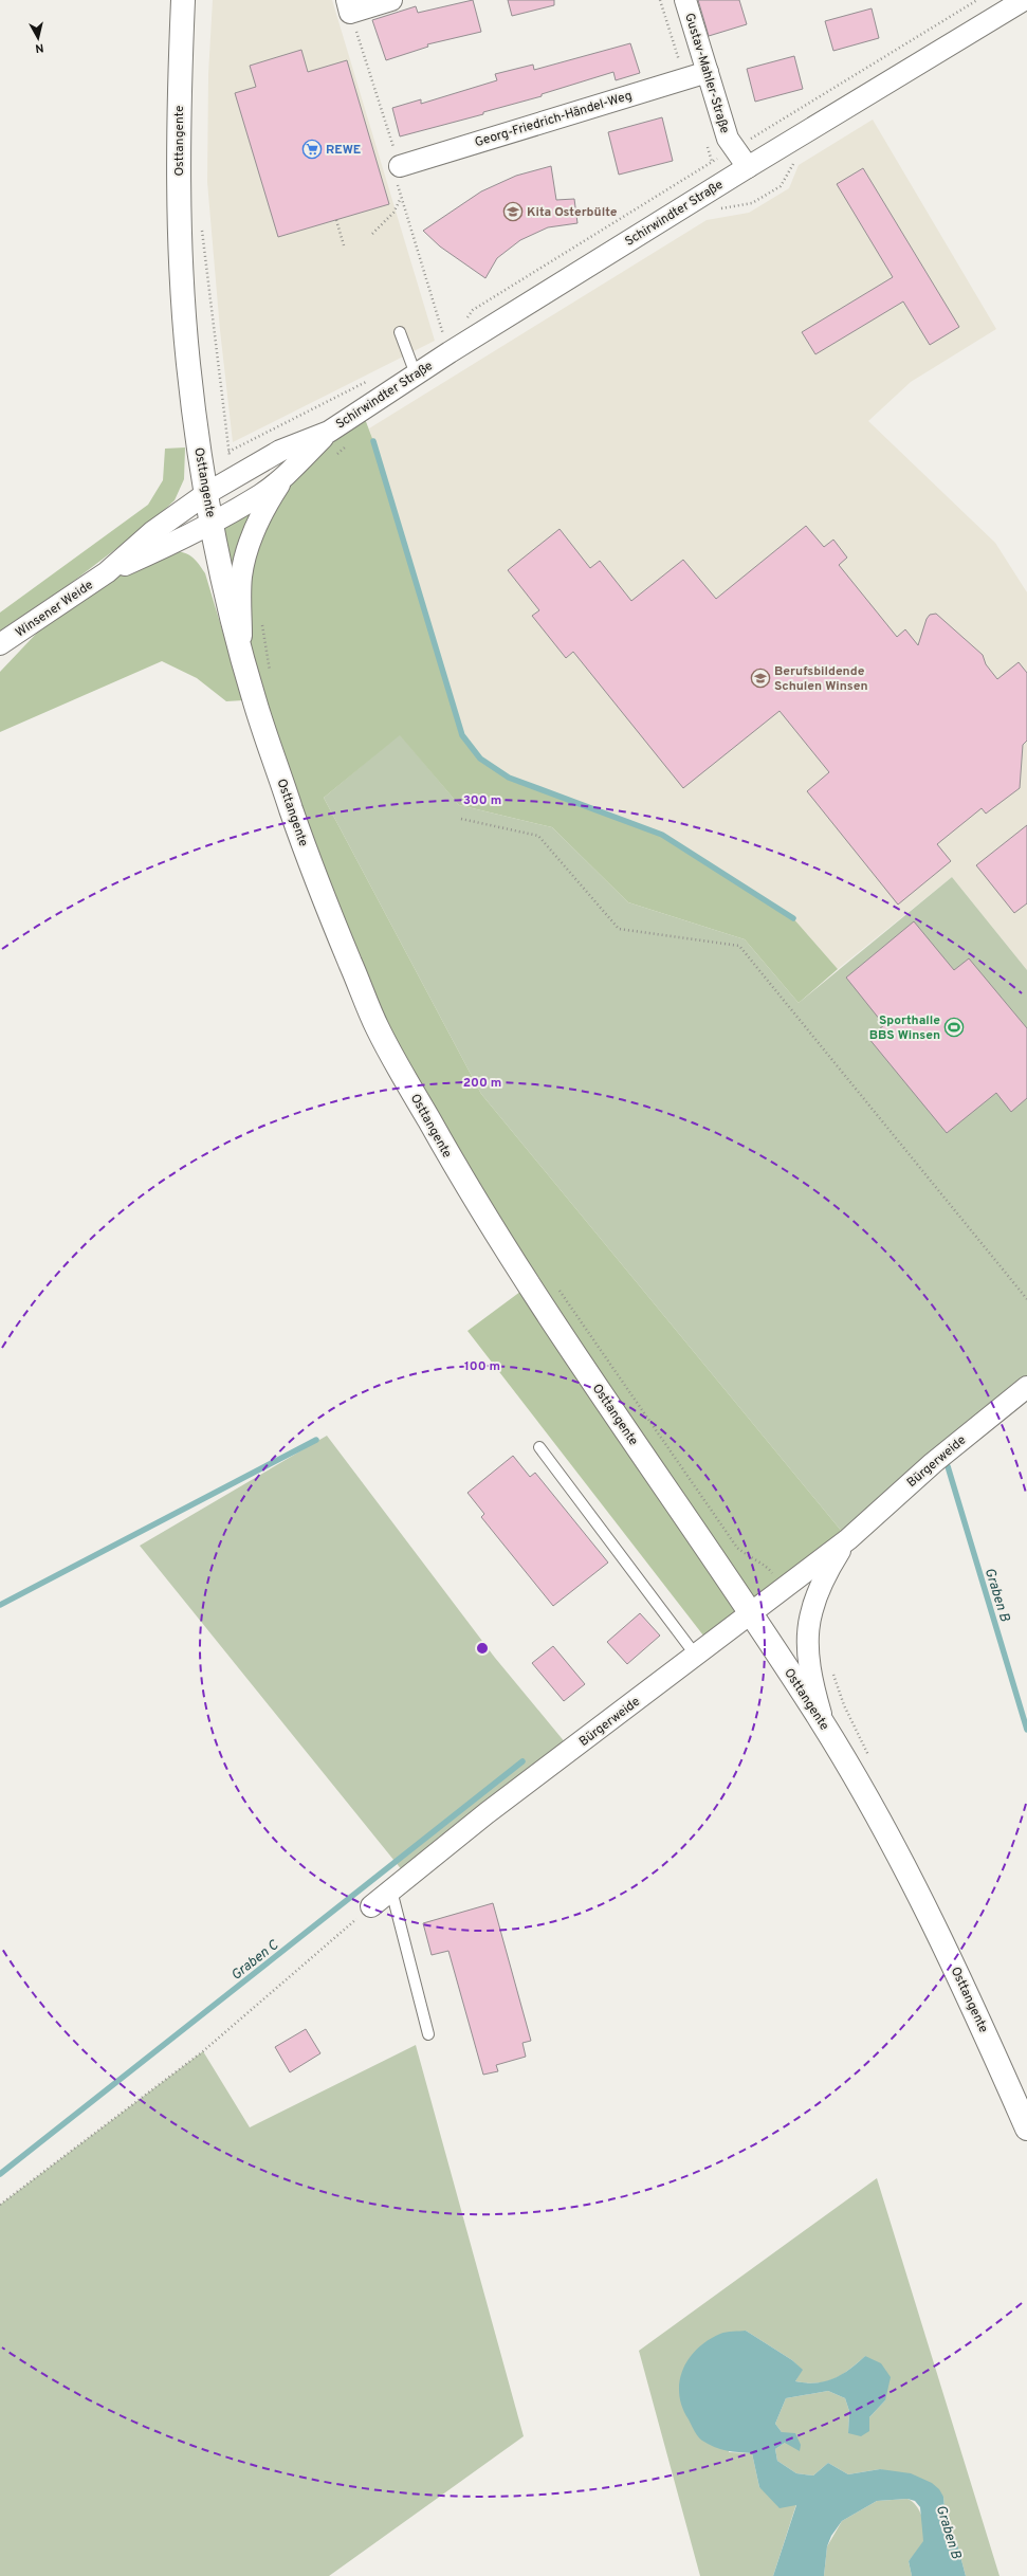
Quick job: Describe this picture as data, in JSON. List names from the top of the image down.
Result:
{
  "streets": {
    "main road": ["Osttangente"],
    "street": [
      "Gustav-Mahler-Straße",
      "Georg-Friedrich-Händel-Weg",
      "Schirwindter Straße",
      "Winsener Weide",
      "Bürgerweide"
    ]
  },
  "crossings": [
    ["Gustav-Mahler-Straße", "Georg-Friedrich-Händel-Weg"],
    ["Gustav-Mahler-Straße", "Schirwindter Straße"],
    ["Osttangente", "Schirwindter Straße"],
    ["Osttangente", "Winsener Weide"],
    ["Osttangente", "Bürgerweide"],
    ["Schirwindter Straße", "Winsener Weide"]
  ],
  "water": ["Graben B", "Graben C"],
  "places": {
    "supermarket": ["REWE"],
    "school or university": ["Kita Osterbülte", "Berufsbildende Schulen Winsen"],
    "sports": ["Sporthalle BBS Winsen"]
  },
  "north": "bottom",
  "rings": ["300 m", "200 m", "100 m"]
}
